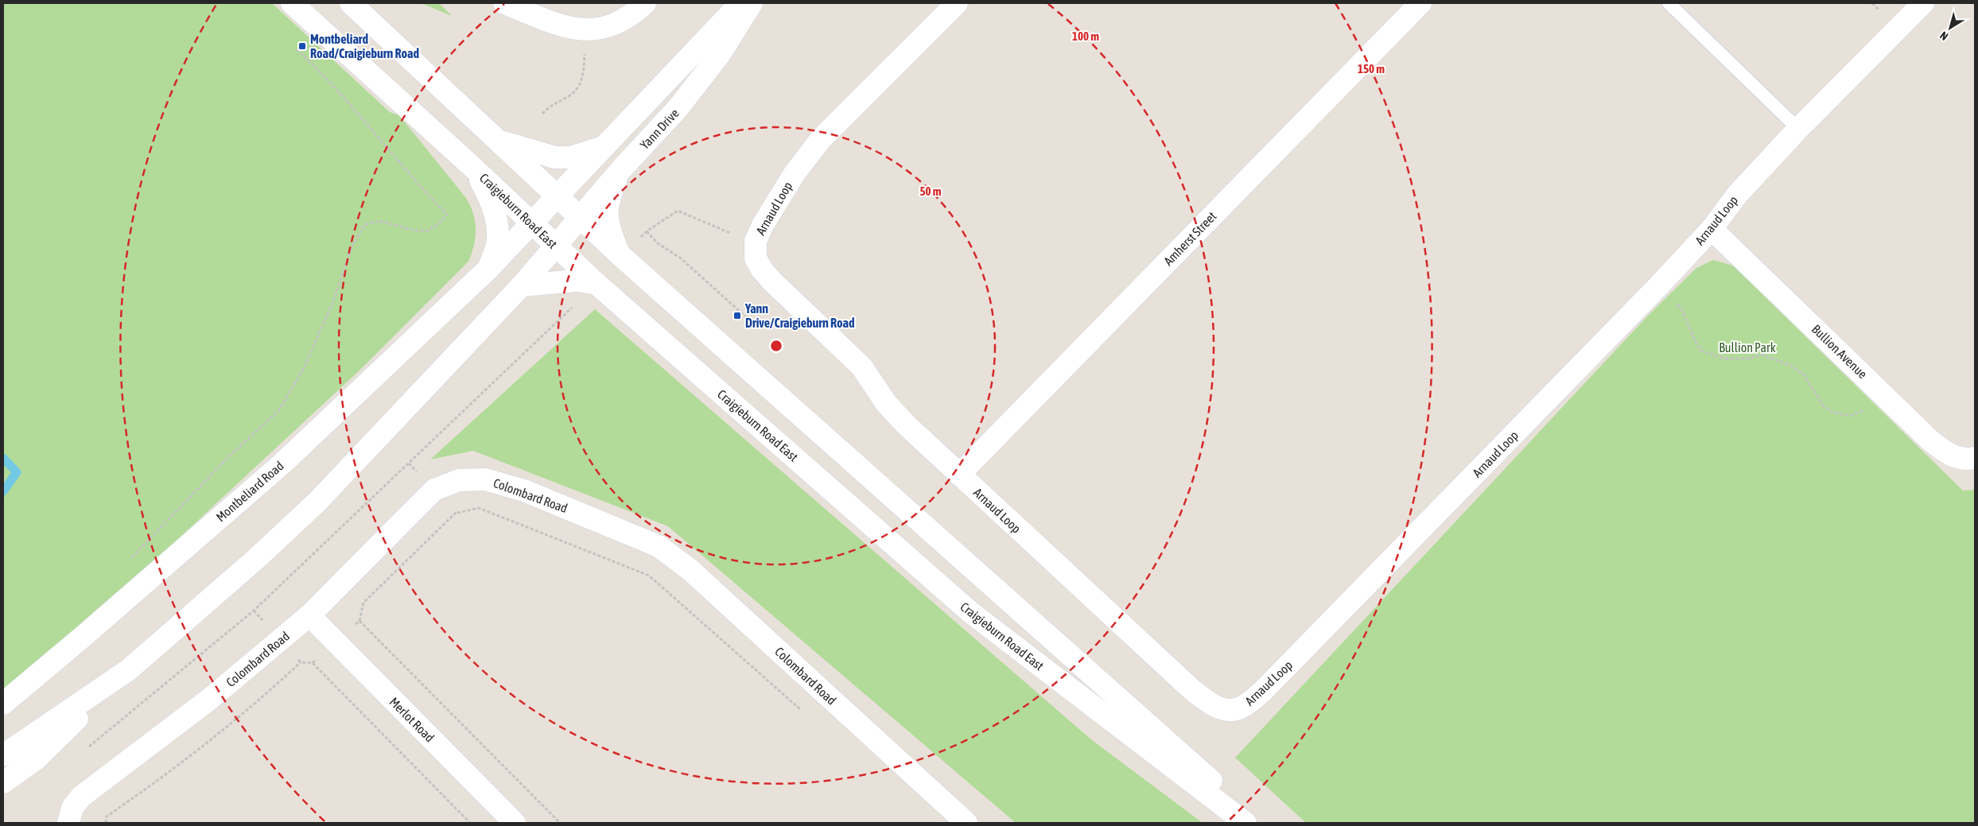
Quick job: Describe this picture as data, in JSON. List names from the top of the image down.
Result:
{
  "streets": {
    "street": [
      "Yann Drive",
      "Arnaud Loop",
      "Craigieburn Road East",
      "Amherst Street",
      "Bullion Avenue",
      "Montbeliard Road",
      "Colombard Road",
      "Merlot Road"
    ]
  },
  "crossings": [
    ["Yann Drive", "Craigieburn Road East"],
    ["Arnaud Loop", "Amherst Street"],
    ["Arnaud Loop", "Bullion Avenue"],
    ["Craigieburn Road East", "Montbeliard Road"],
    ["Colombard Road", "Merlot Road"]
  ],
  "parks": ["Bullion Park"],
  "places": {
    "transit": ["Montbeliard Road/Craigieburn Road", "Yann Drive/Craigieburn Road"]
  },
  "north": "bottom left",
  "rings": ["100 m", "150 m", "50 m"]
}
